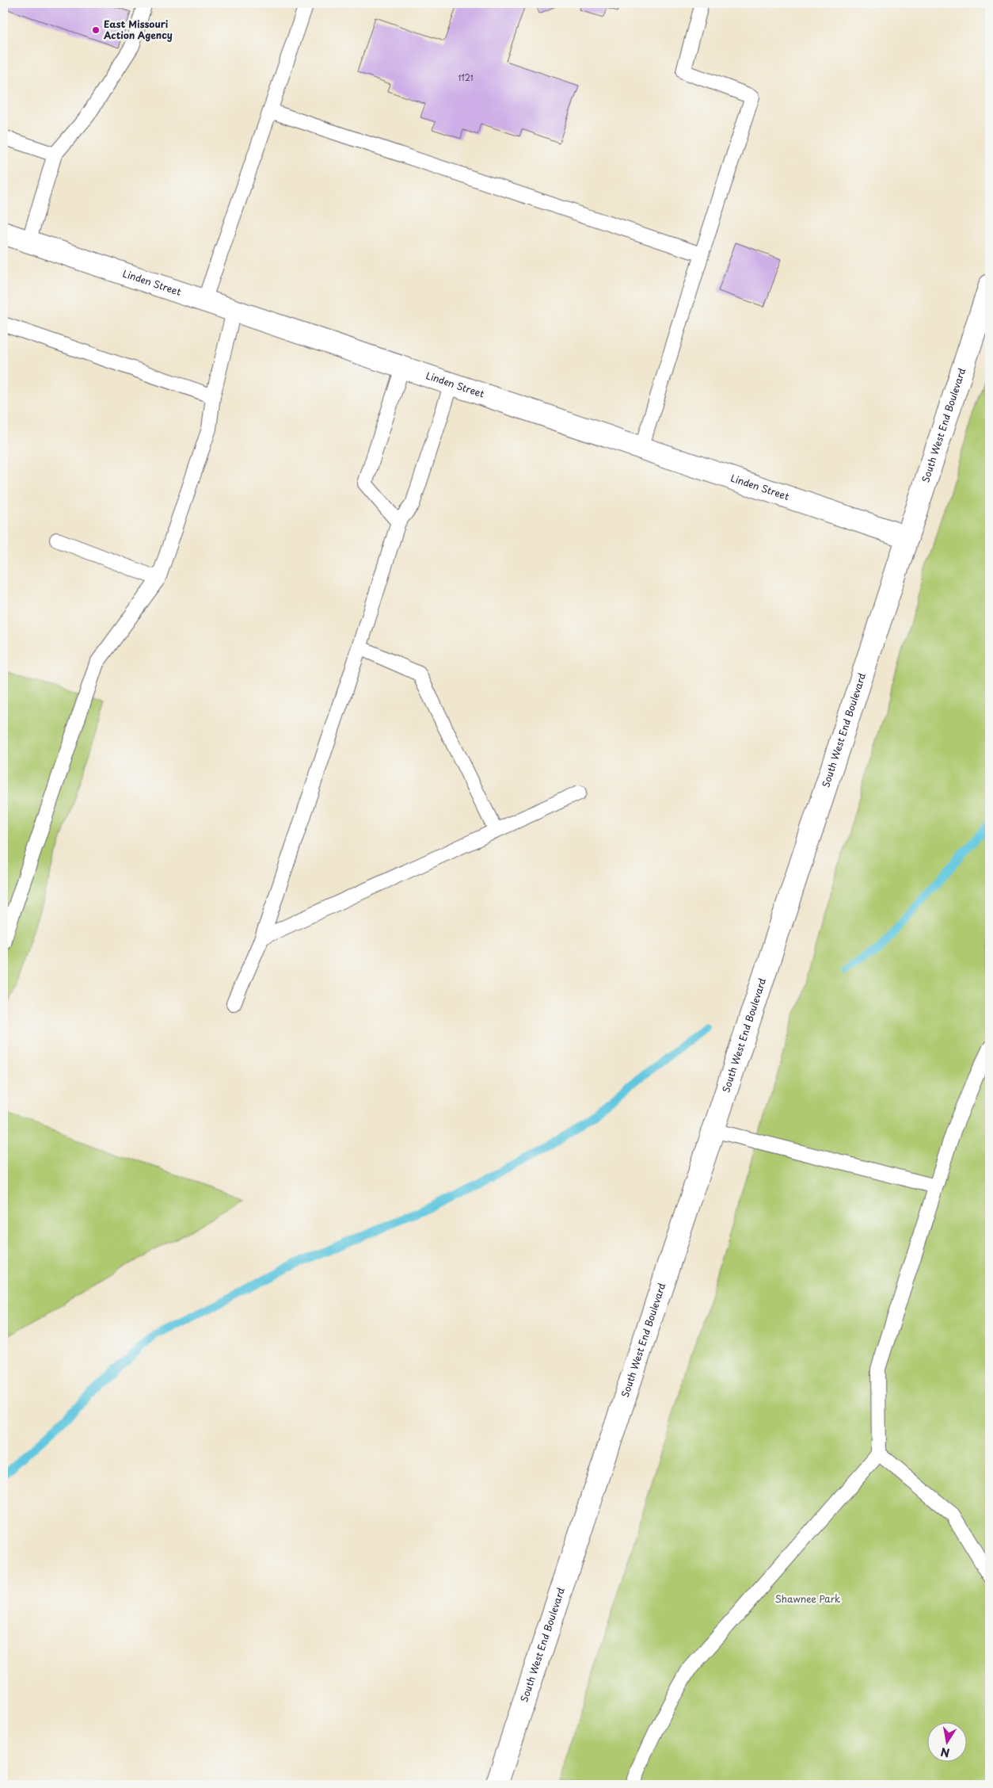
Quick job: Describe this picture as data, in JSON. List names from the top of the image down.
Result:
{
  "streets": {
    "street": ["Linden Street", "South West End Boulevard"]
  },
  "crossings": [
    ["Linden Street", "South West End Boulevard"]
  ],
  "parks": ["Shawnee Park"],
  "places": ["East Missouri Action Agency"],
  "house_numbers": ["1121"],
  "north": "bottom"
}
